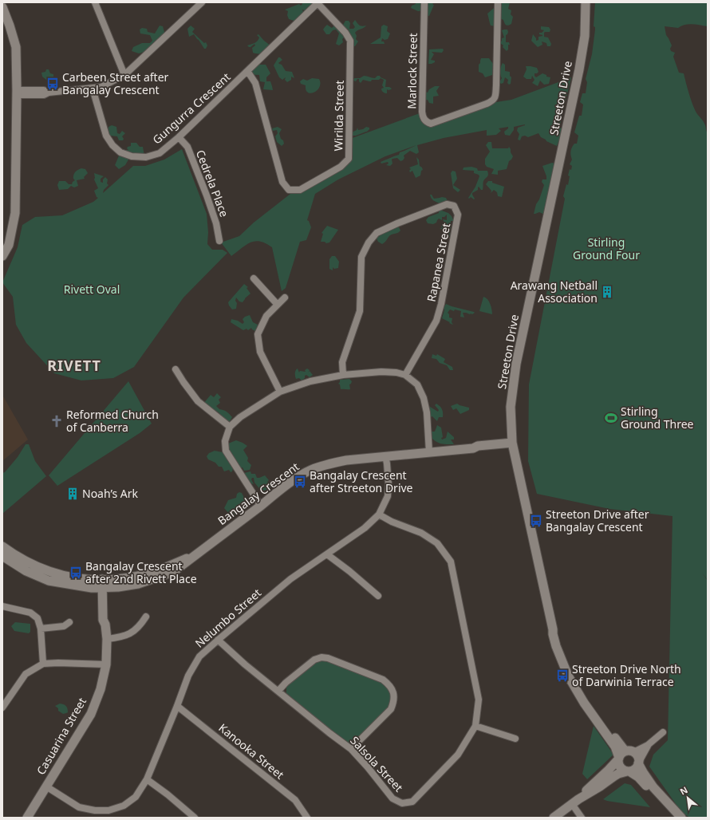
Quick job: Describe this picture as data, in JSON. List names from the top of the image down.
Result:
{
  "streets": {
    "street": [
      "Marlock Street",
      "Streeton Drive",
      "Gungurra Crescent",
      "Wirilda Street",
      "Cedrela Place",
      "Rapanea Street",
      "Bangalay Crescent",
      "Nelumbo Street",
      "Casuarina Street",
      "Kanooka Street",
      "Salsola Street"
    ]
  },
  "crossings": [
    ["Streeton Drive", "Bangalay Crescent"],
    ["Gungurra Crescent", "Wirilda Street"],
    ["Gungurra Crescent", "Cedrela Place"],
    ["Bangalay Crescent", "Nelumbo Street"],
    ["Bangalay Crescent", "Casuarina Street"],
    ["Nelumbo Street", "Casuarina Street"],
    ["Nelumbo Street", "Kanooka Street"],
    ["Nelumbo Street", "Salsola Street"]
  ],
  "districts": ["RIVETT"],
  "parks": ["Stirling Ground Four", "Rivett Oval"],
  "places": {
    "bus stop": [
      "Carbeen Street after Bangalay Crescent",
      "Bangalay Crescent after Streeton Drive",
      "Streeton Drive after Bangalay Crescent",
      "Bangalay Crescent after 2nd Rivett Place",
      "Streeton Drive North of Darwinia Terrace"
    ],
    "building": ["Arawang Netball Association", "Noah’s Ark"],
    "sports": ["Stirling Ground Three"],
    "church": ["Reformed Church of Canberra"]
  },
  "north": "top left"
}
